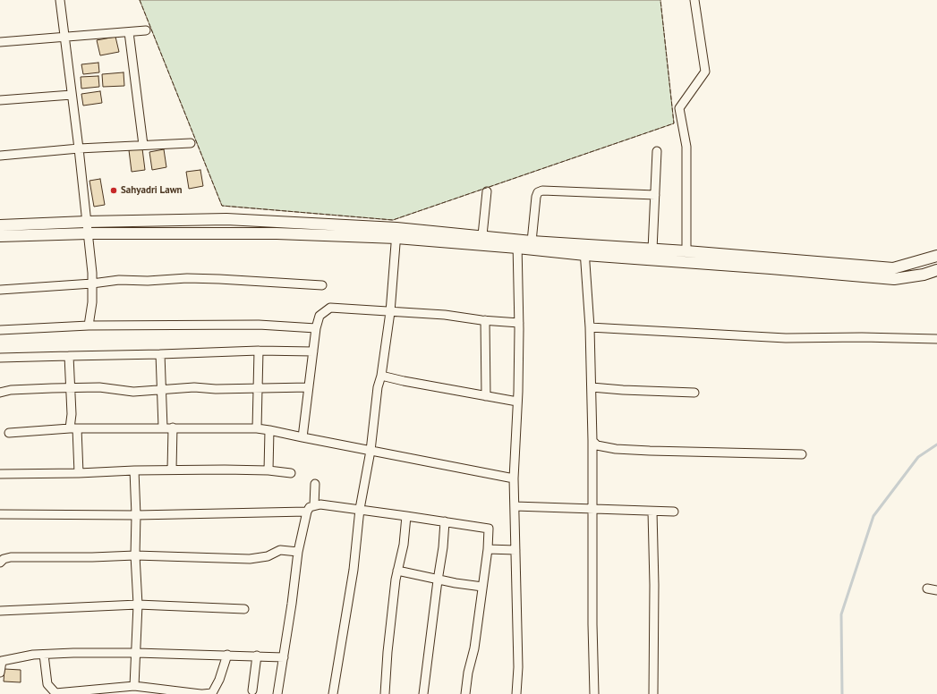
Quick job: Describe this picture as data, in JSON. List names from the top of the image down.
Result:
{
  "places": ["Sahyadri Lawn"]
}
